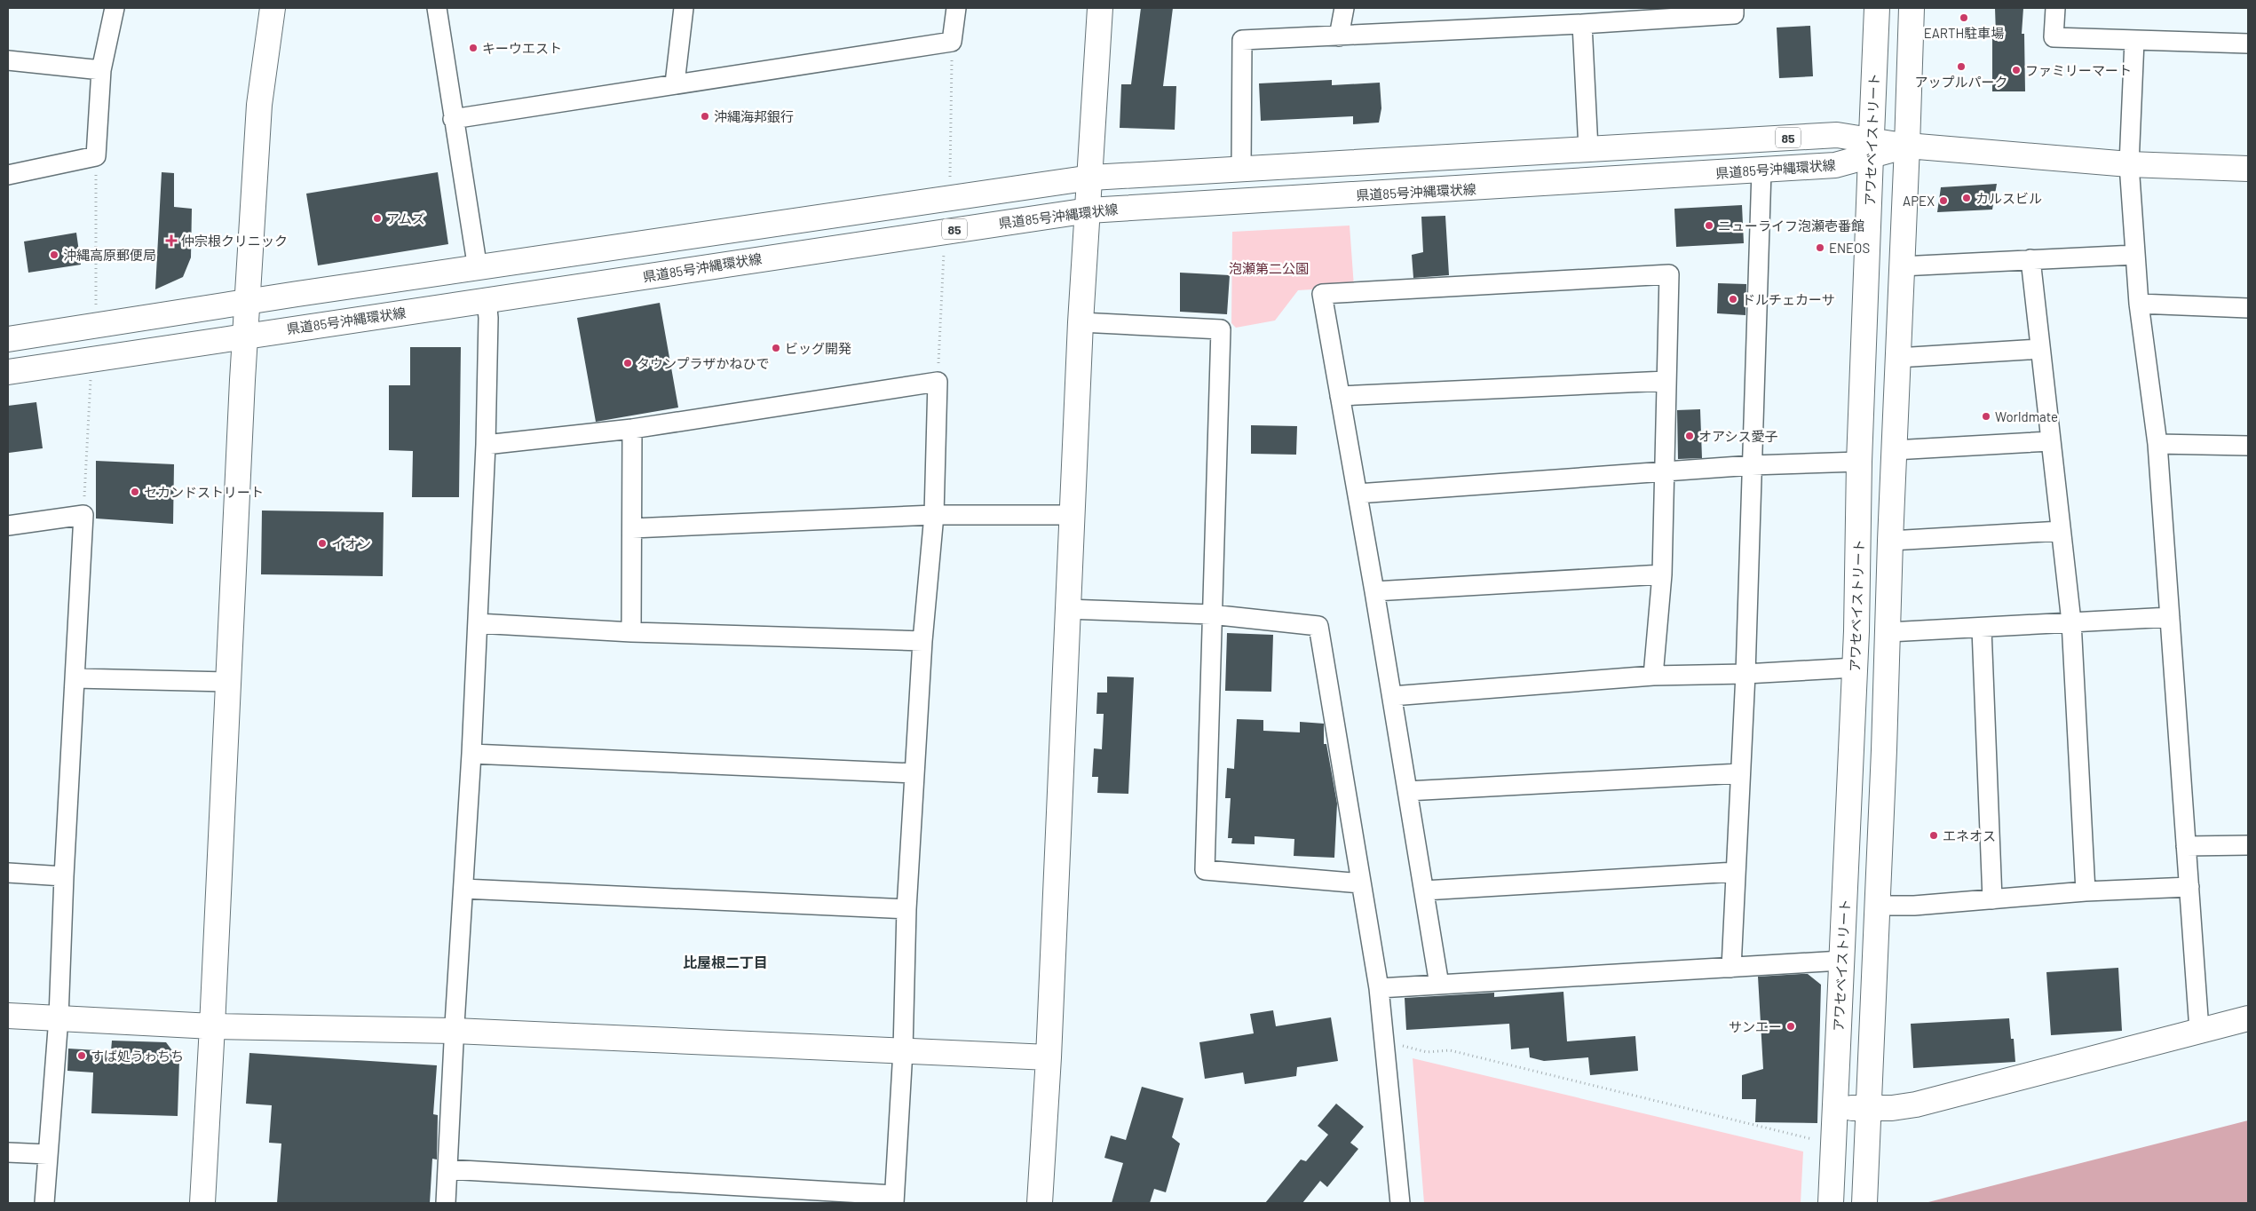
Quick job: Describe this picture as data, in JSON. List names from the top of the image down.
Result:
{
  "streets": {
    "main road": ["85", "アワセベイストリート", "県道85号沖縄環状線"]
  },
  "crossings": [
    ["アワセベイストリート", "県道85号沖縄環状線"]
  ],
  "districts": ["比屋根二丁目"],
  "parks": ["泡瀬第二公園"],
  "places": {
    "other": [
      "EARTH駐車場",
      "キーウエスト",
      "アップルパーク",
      "ファミリーマート",
      "沖縄海邦銀行",
      "カルスビル",
      "APEX",
      "アムズ",
      "ニューライフ泡瀬壱番館",
      "ENEOS",
      "沖縄高原郵便局",
      "ドルチェカーサ",
      "ビッグ開発",
      "タウンプラザかねひで",
      "Worldmate",
      "オアシス愛子",
      "セカンドストリート",
      "イオン",
      "エネオス",
      "サンエー",
      "すば処うゎちち"
    ],
    "health": ["仲宗根クリニック"]
  }
}
